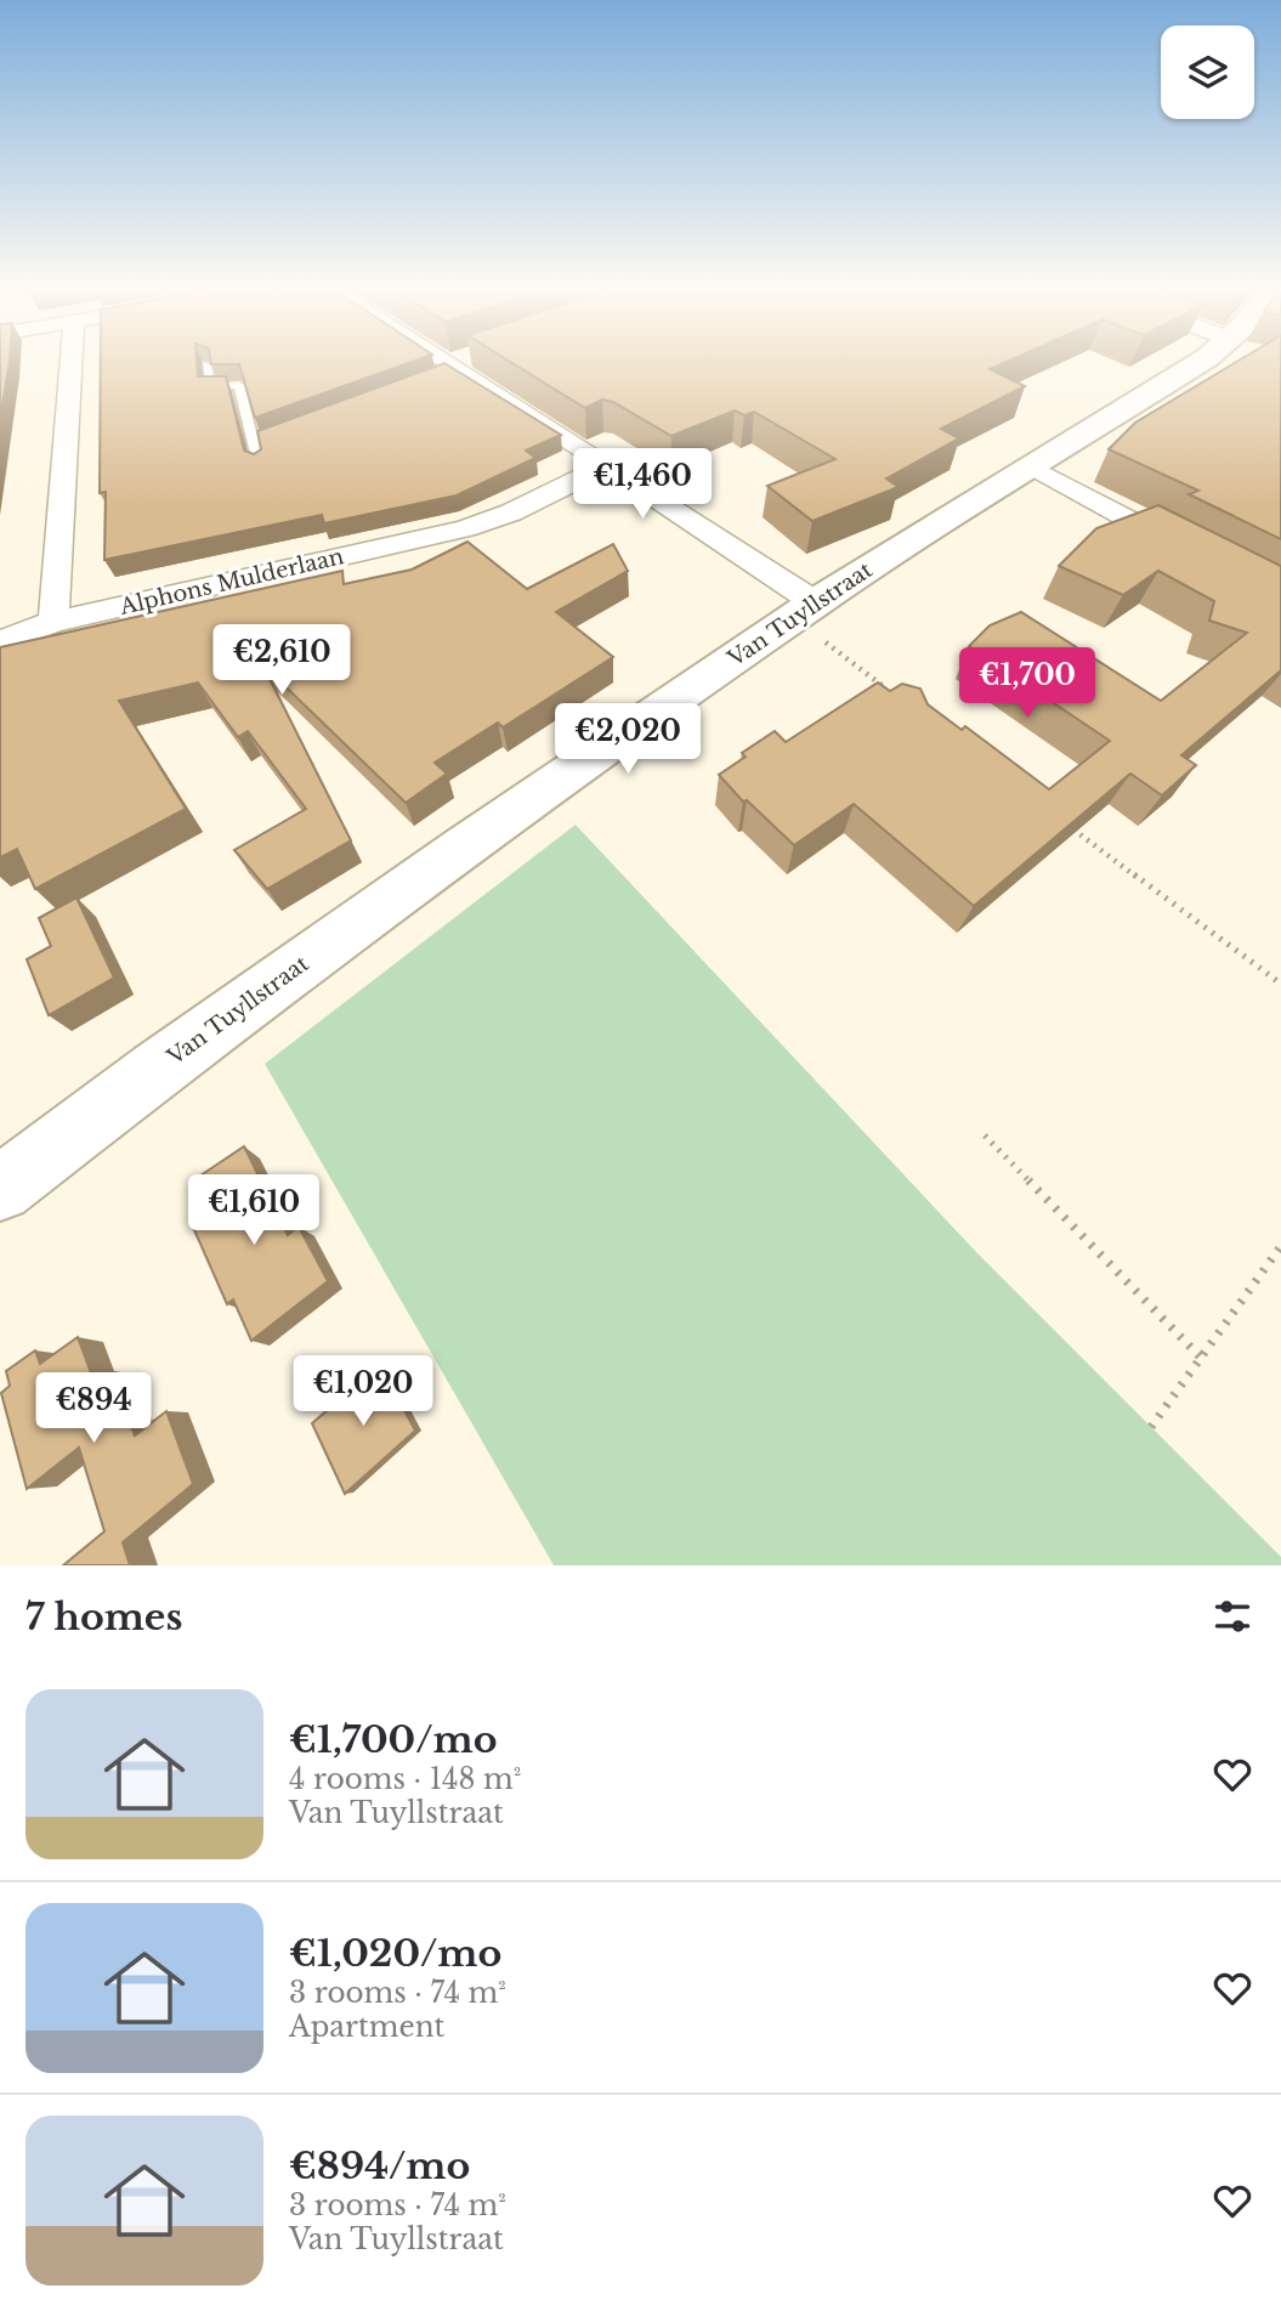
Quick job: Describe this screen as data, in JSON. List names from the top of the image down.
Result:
{
  "streets": {
    "street": ["Alphons Mulderlaan", "Van Tuyllstraat"]
  },
  "page": {
    "price": [
      "€1,460",
      "€2,610",
      "€1,700",
      "€2,020",
      "€1,610",
      "€1,020",
      "€894"
    ],
    "heading": "7 homes",
    "list": [
      {
        "name": "€1,700/mo",
        "note": "4 rooms · 148 m² · Van Tuyllstraat"
      },
      {
        "name": "€1,020/mo",
        "note": "3 rooms · 74 m² · Apartment"
      },
      {
        "name": "€894/mo",
        "note": "3 rooms · 74 m² · Van Tuyllstraat"
      }
    ]
  }
}
